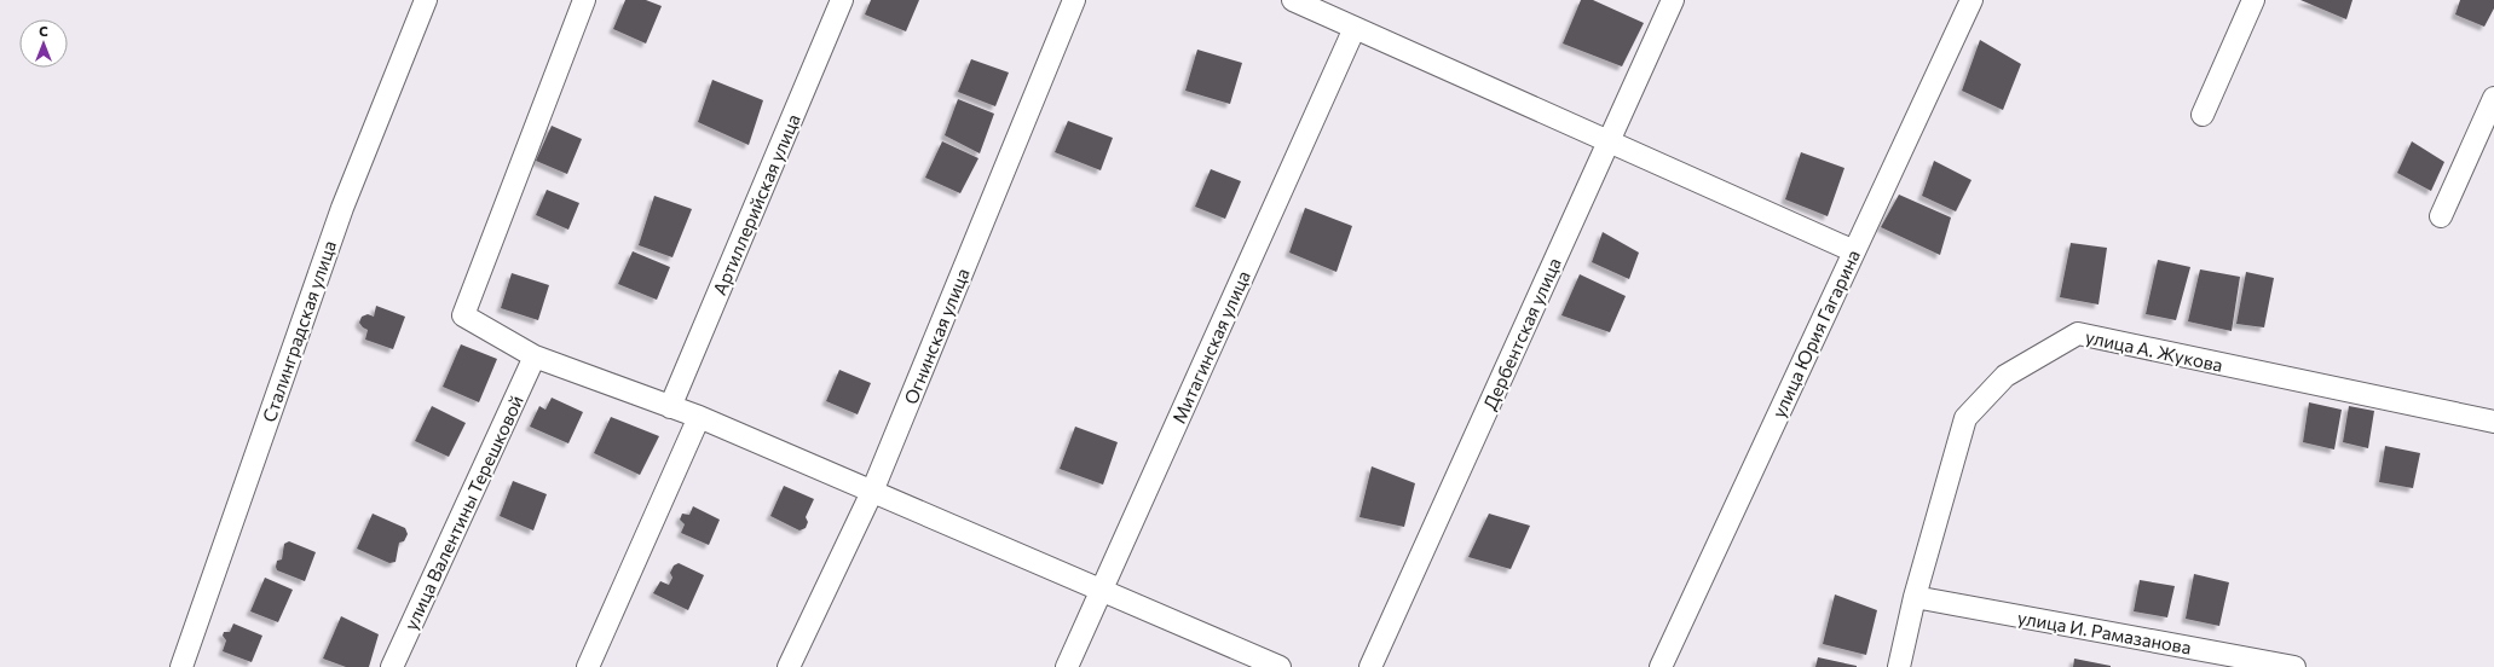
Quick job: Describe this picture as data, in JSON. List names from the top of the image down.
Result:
{
  "streets": {
    "street": [
      "Артиллерийская улица",
      "Сталинградская улица",
      "Дербентская улица",
      "улица Юрия Гагарина",
      "Огнинская улица",
      "Митагинская улица",
      "улица А. Жукова",
      "улица Валентины Терешковой",
      "улица И. Рамазанова"
    ]
  },
  "crossings": [
    ["улица А. Жукова", "улица И. Рамазанова"]
  ],
  "north": "top"
}
